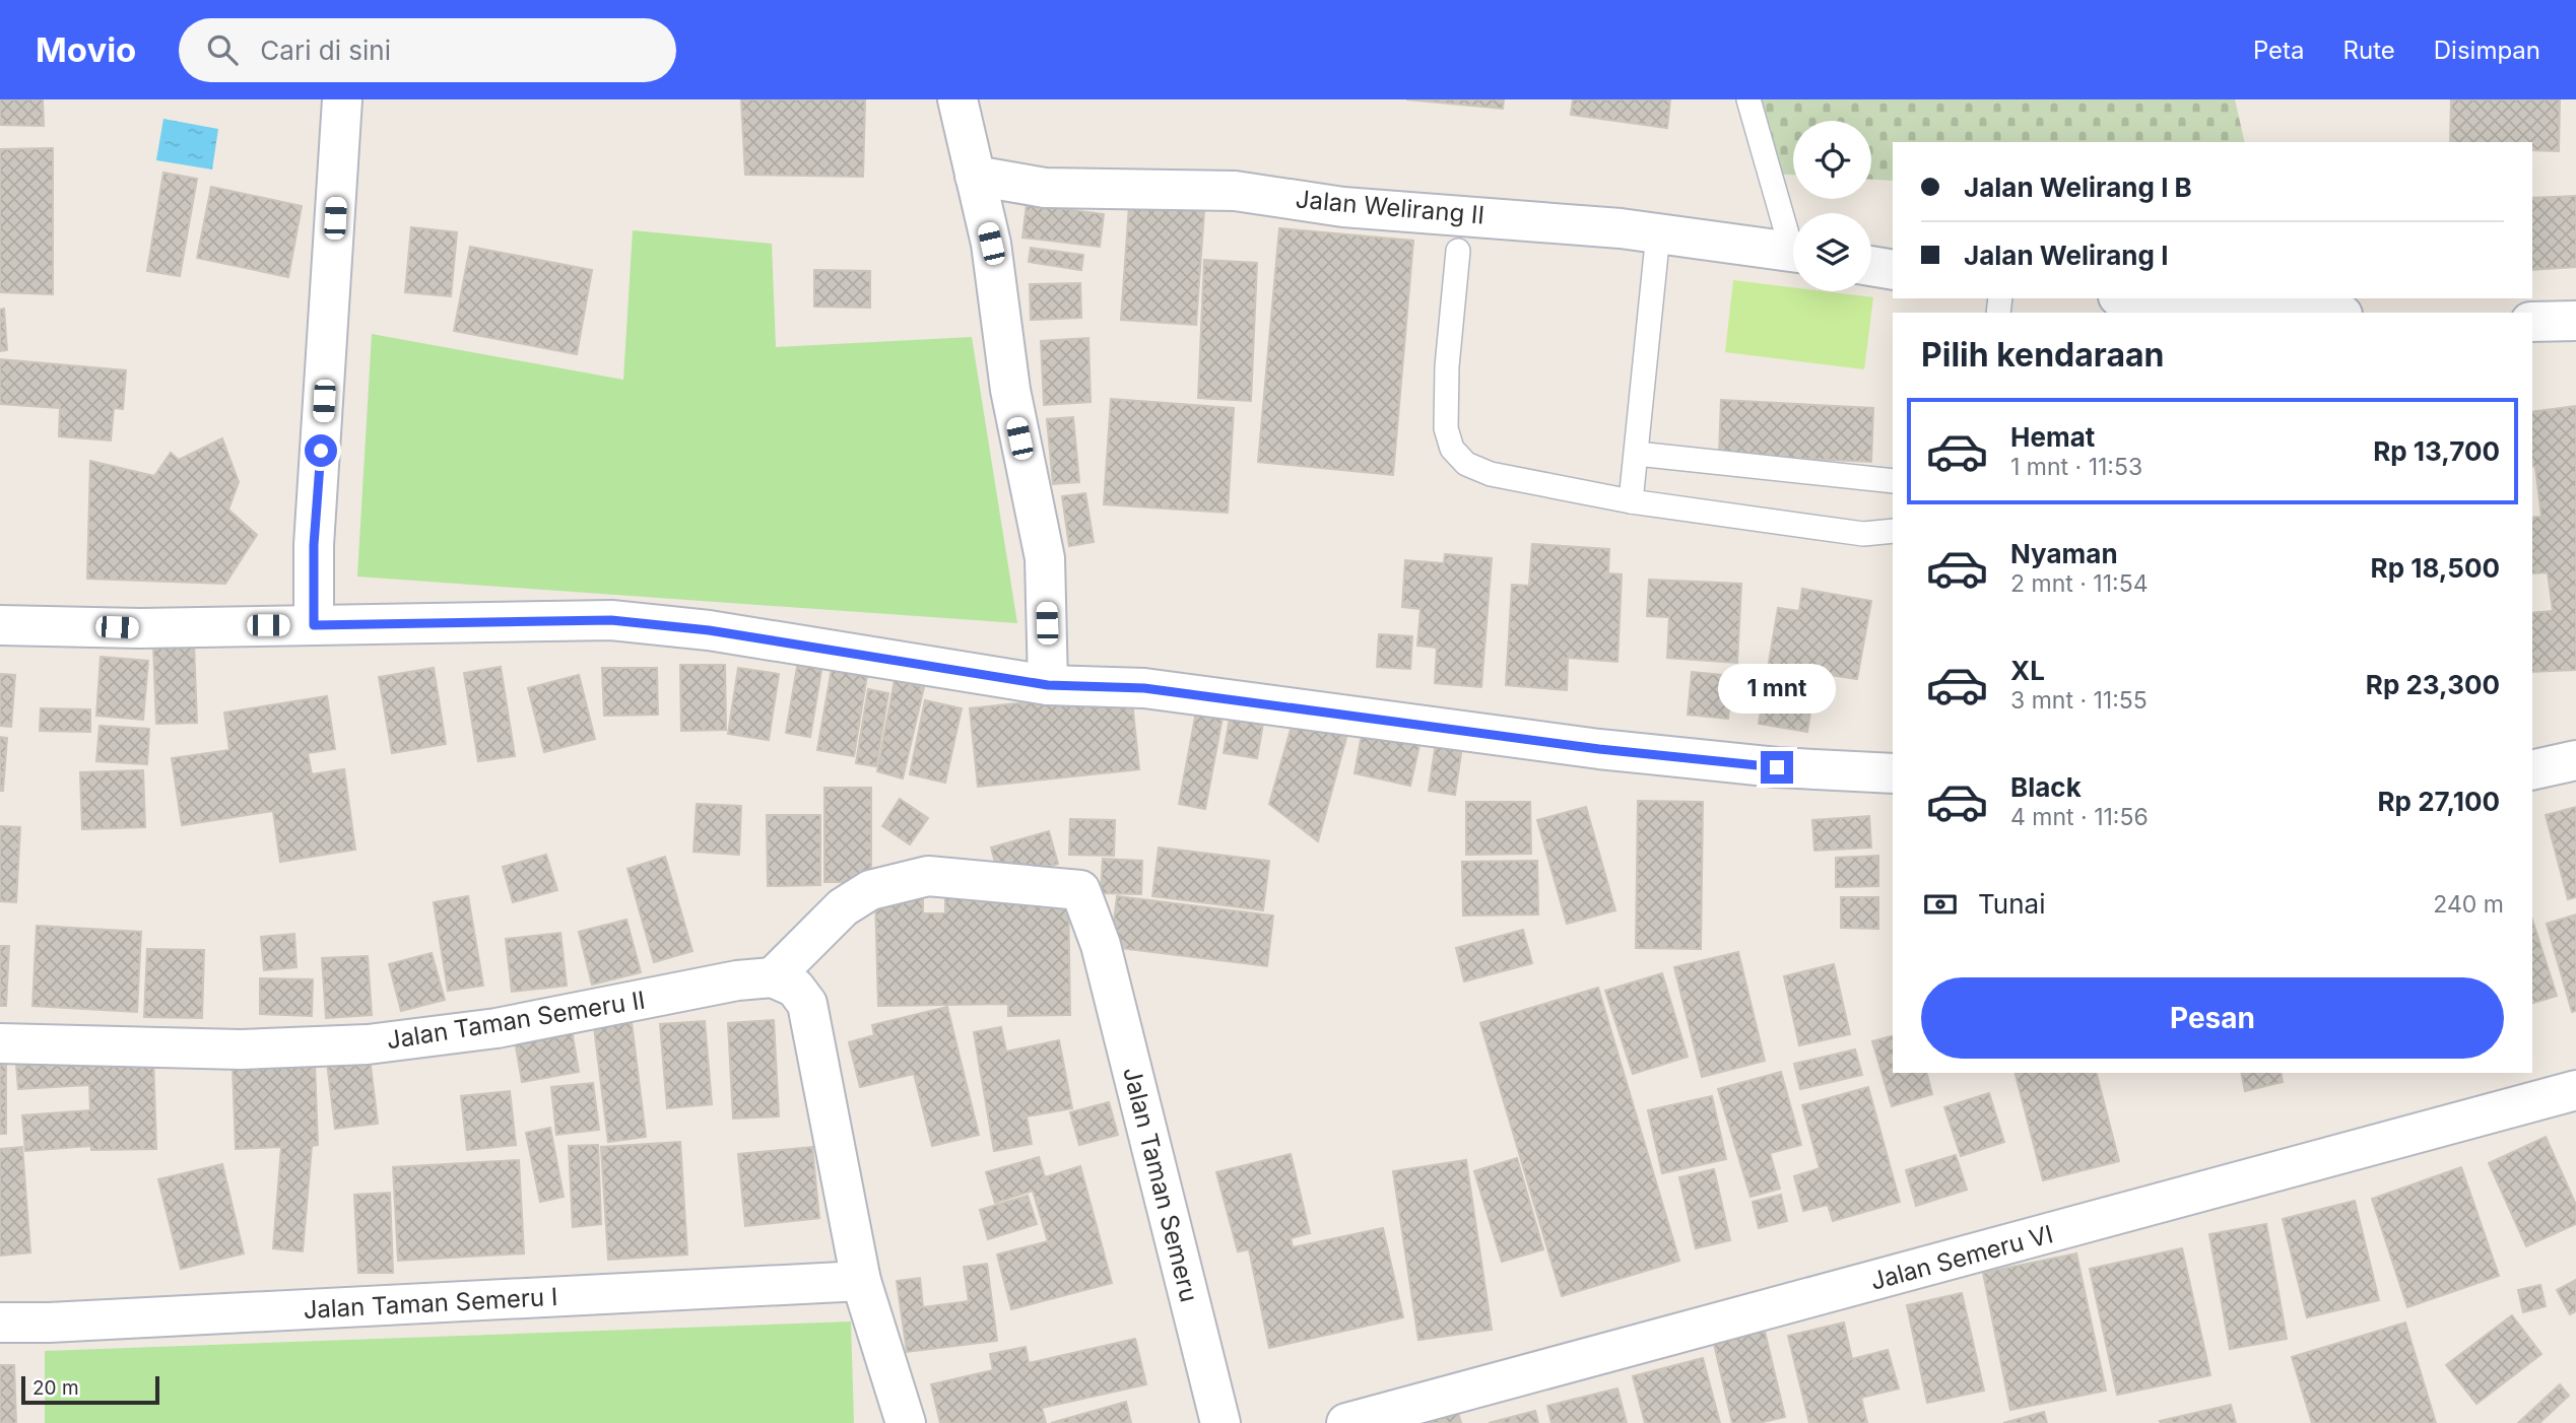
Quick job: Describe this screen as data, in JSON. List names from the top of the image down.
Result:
{
  "streets": {
    "street": [
      "Jalan Welirang II",
      "Jalan Taman Semeru II",
      "Jalan Taman Semeru",
      "Jalan Semeru VI",
      "Jalan Taman Semeru I"
    ]
  },
  "crossings": [
    ["Jalan Taman Semeru II", "Jalan Taman Semeru"]
  ],
  "scale_bar": "20 m",
  "page": {
    "header": "Movio",
    "search": "Cari di sini",
    "nav": ["Peta", "Rute", "Disimpan"],
    "banner": ["Jalan Welirang I B", "Jalan Welirang I"],
    "heading": "Pilih kendaraan",
    "list": [
      {
        "name": "Hemat",
        "note": "1 mnt · 11:53",
        "value": "Rp 13,700"
      },
      {
        "name": "Nyaman",
        "note": "2 mnt · 11:54",
        "value": "Rp 18,500"
      },
      {
        "name": "XL",
        "note": "3 mnt · 11:55",
        "value": "Rp 23,300"
      },
      {
        "name": "Black",
        "note": "4 mnt · 11:56",
        "value": "Rp 27,100"
      }
    ],
    "bubble": "1 mnt",
    "pay": ["Tunai", "240 m"],
    "buttons": "Pesan",
    "scale": "20 m"
  }
}
